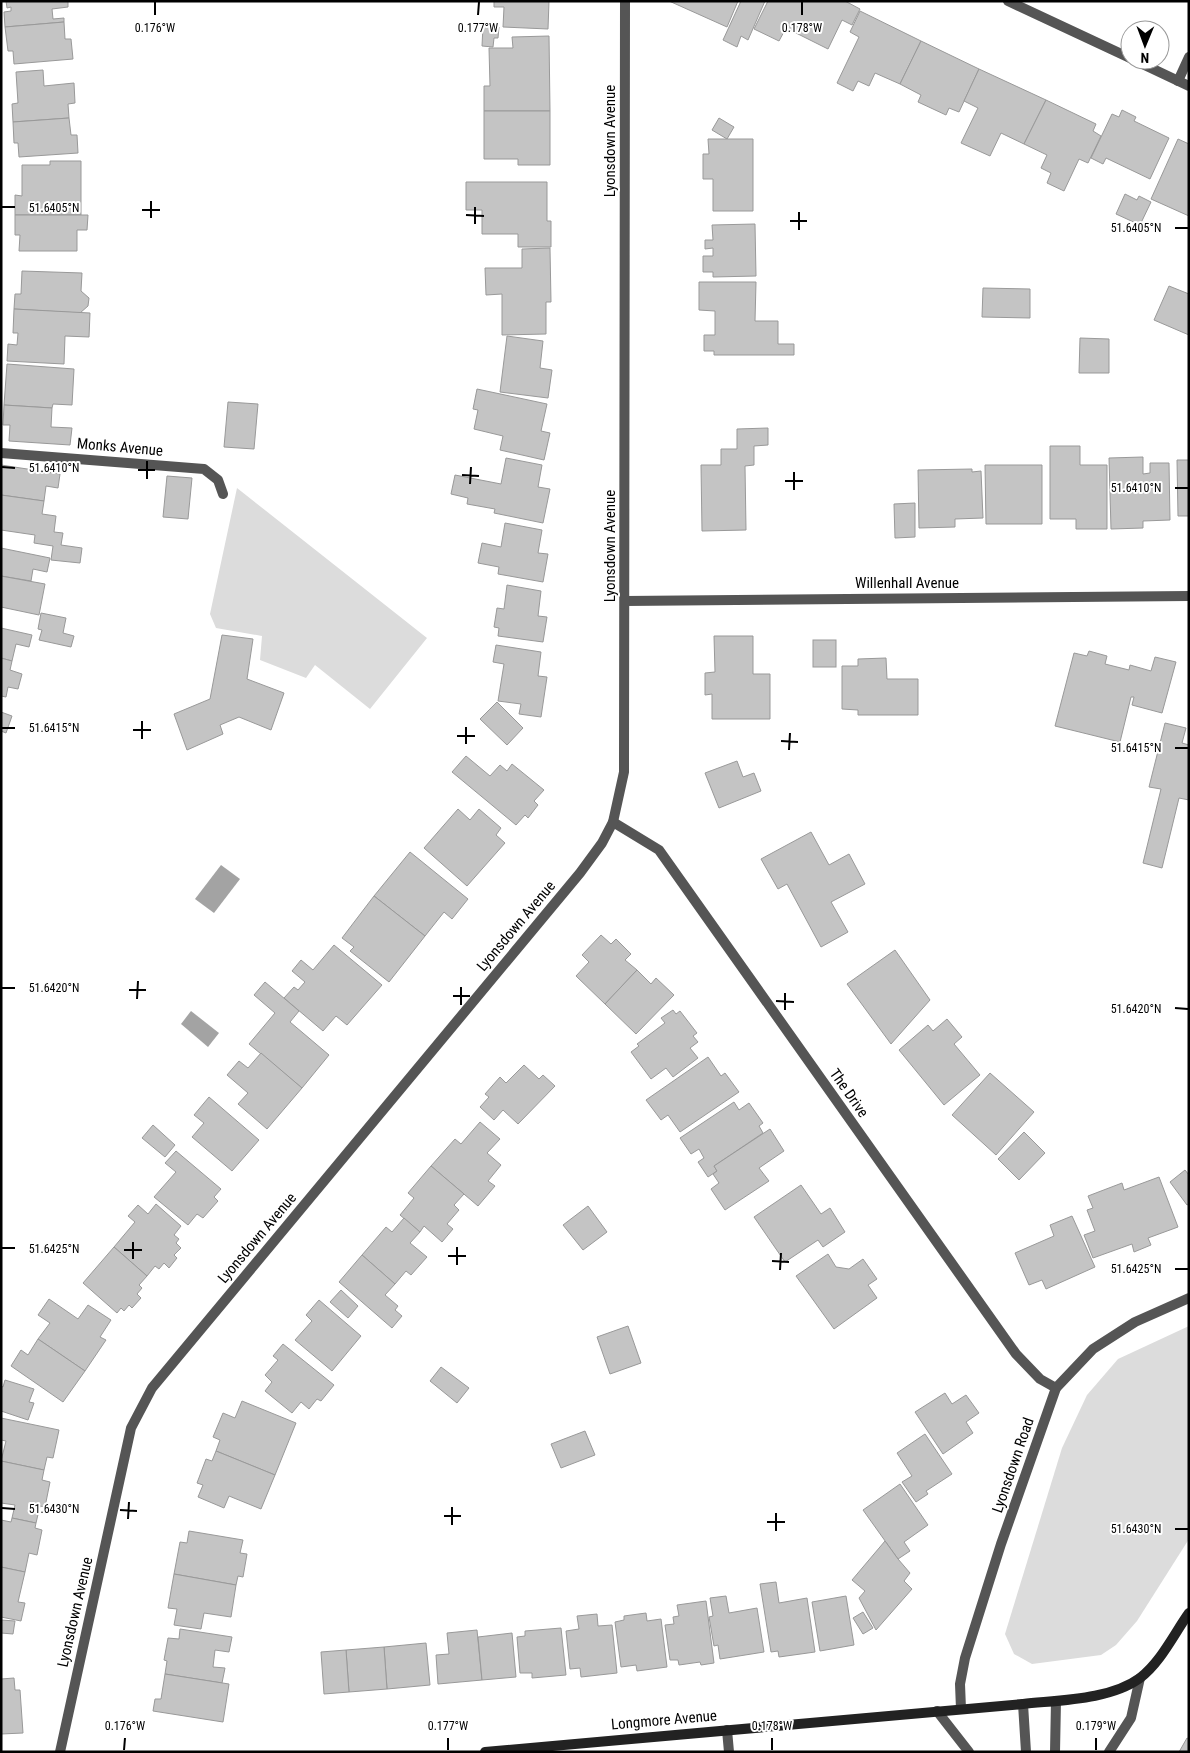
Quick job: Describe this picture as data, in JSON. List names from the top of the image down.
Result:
{
  "streets": {
    "main road": ["Longmore Avenue"],
    "street": [
      "Lyonsdown Avenue",
      "Monks Avenue",
      "Willenhall Avenue",
      "The Drive",
      "Lyonsdown Road"
    ]
  },
  "crossings": [
    ["Lyonsdown Avenue", "Willenhall Avenue"],
    ["Lyonsdown Avenue", "The Drive"],
    ["The Drive", "Lyonsdown Road"],
    ["Lyonsdown Road", "Longmore Avenue"]
  ],
  "north": "bottom",
  "coordinates": [
    "0.176°W",
    "0.177°W",
    "0.178°W",
    "51.6405°N",
    "51.6410°N",
    "51.6415°N",
    "51.6420°N",
    "51.6425°N",
    "51.6430°N",
    "0.179°W"
  ]
}
